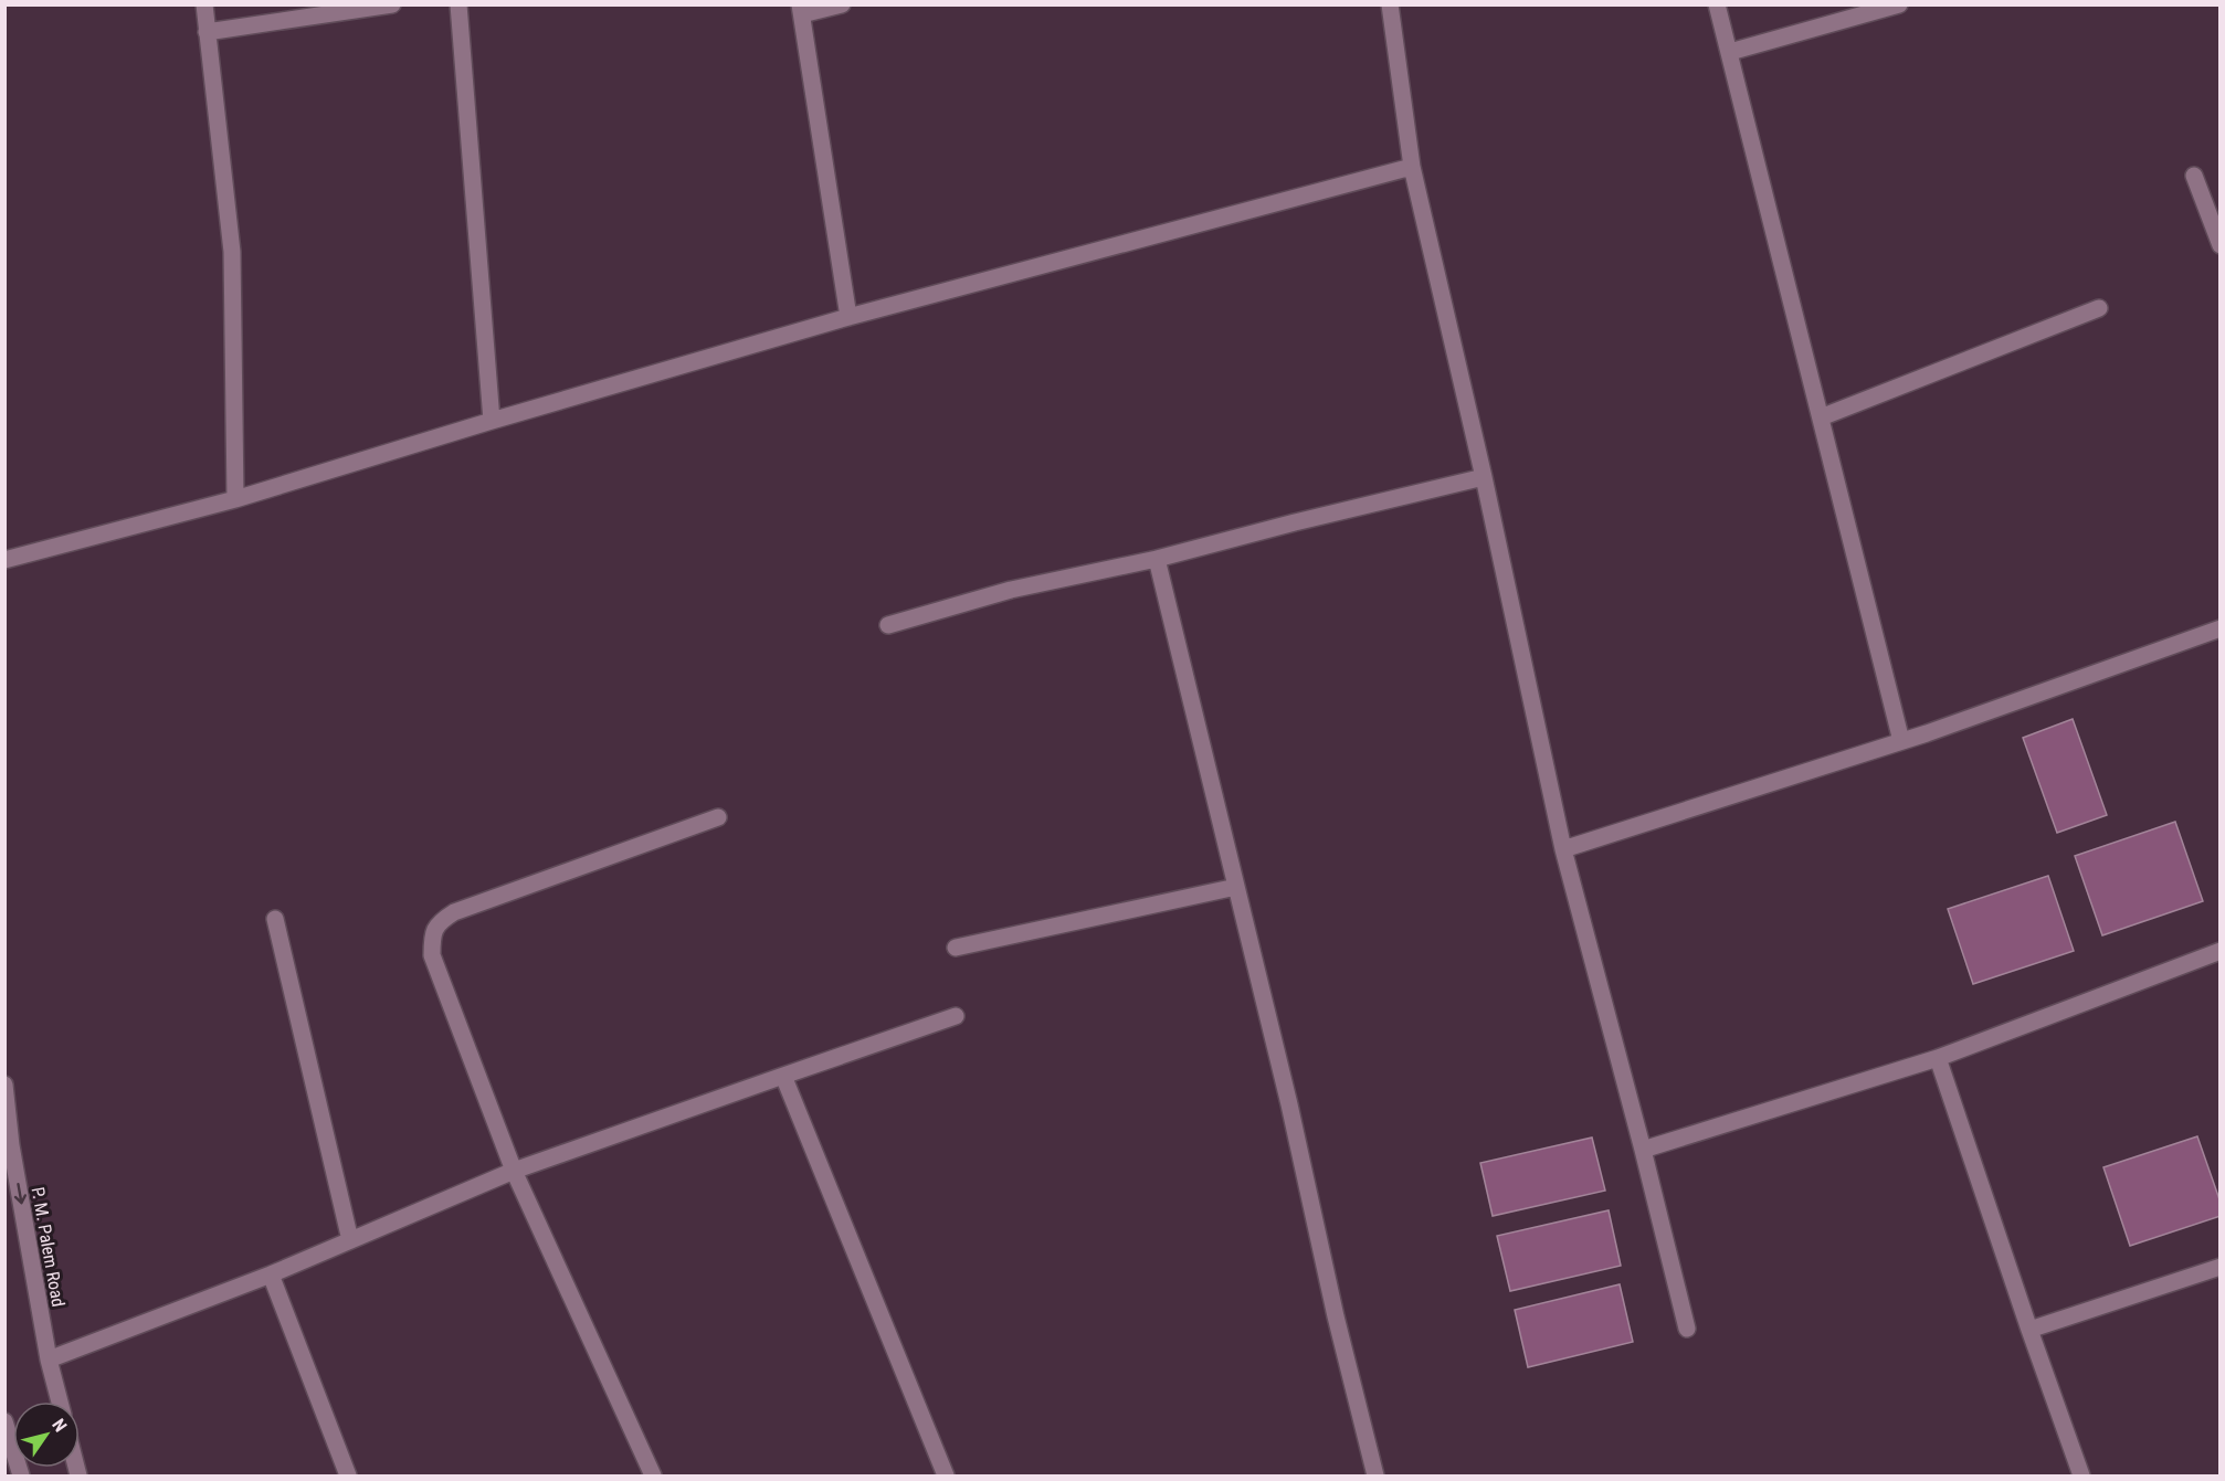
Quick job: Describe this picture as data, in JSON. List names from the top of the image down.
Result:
{
  "streets": {
    "street": ["P. M. Palem Road"]
  },
  "one_way": ["P. M. Palem Road"],
  "north": "top right"
}
